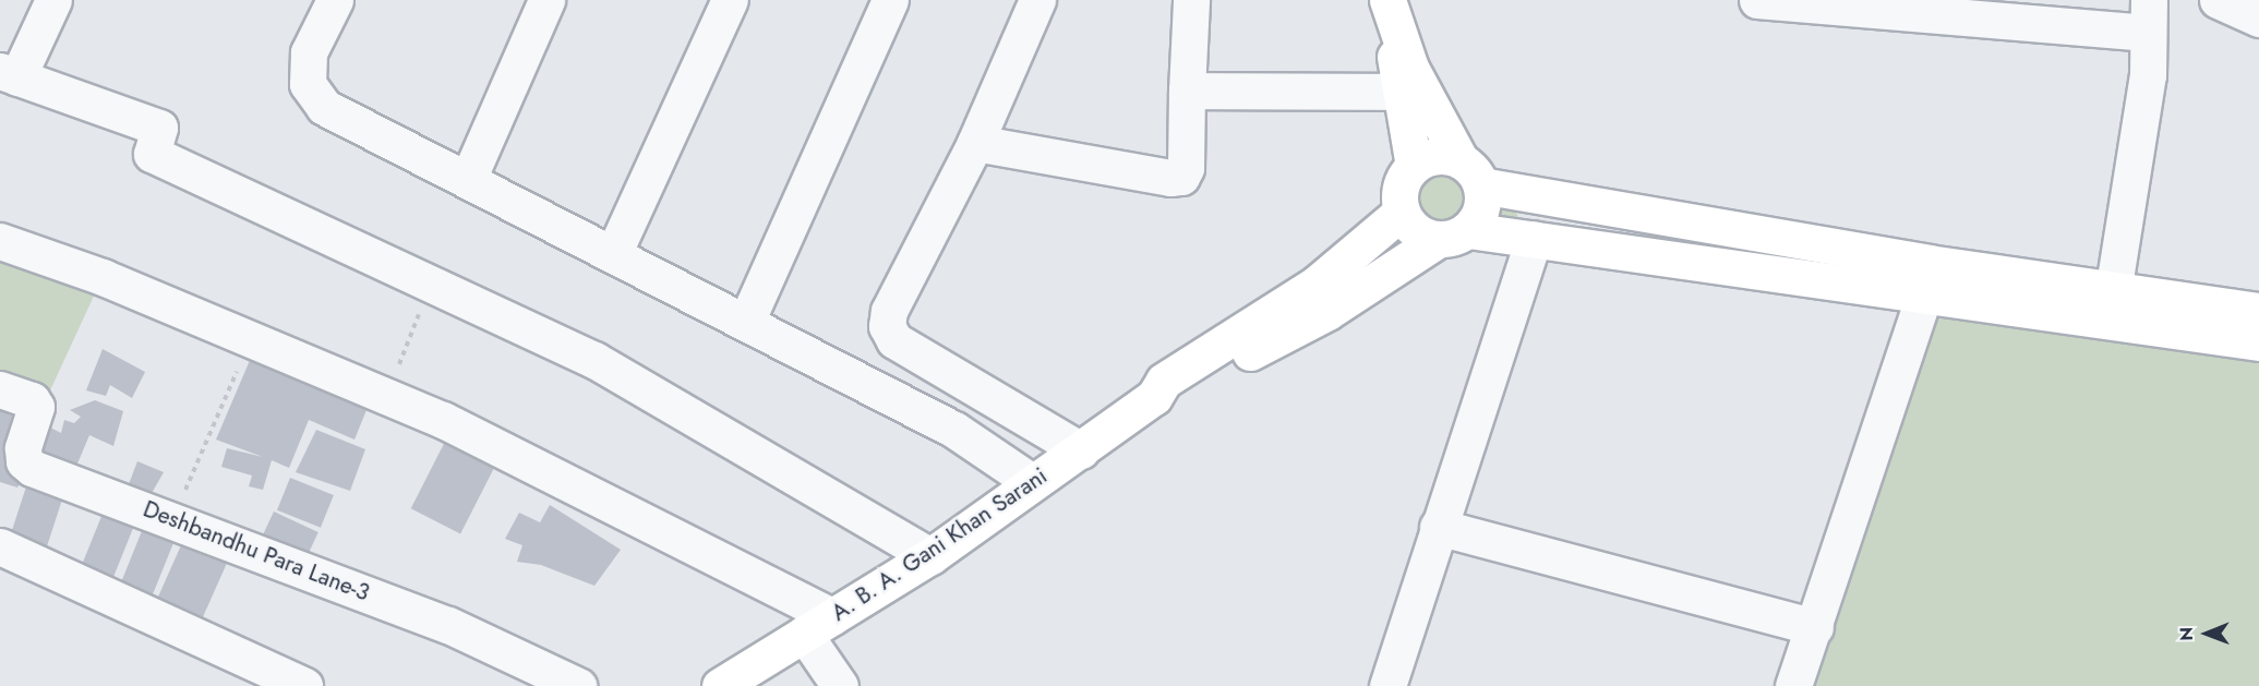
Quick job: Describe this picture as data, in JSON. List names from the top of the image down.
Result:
{
  "streets": {
    "main road": ["A. B. A. Gani Khan Sarani"],
    "street": ["Deshbandhu Para Lane-3"]
  },
  "north": "left"
}
